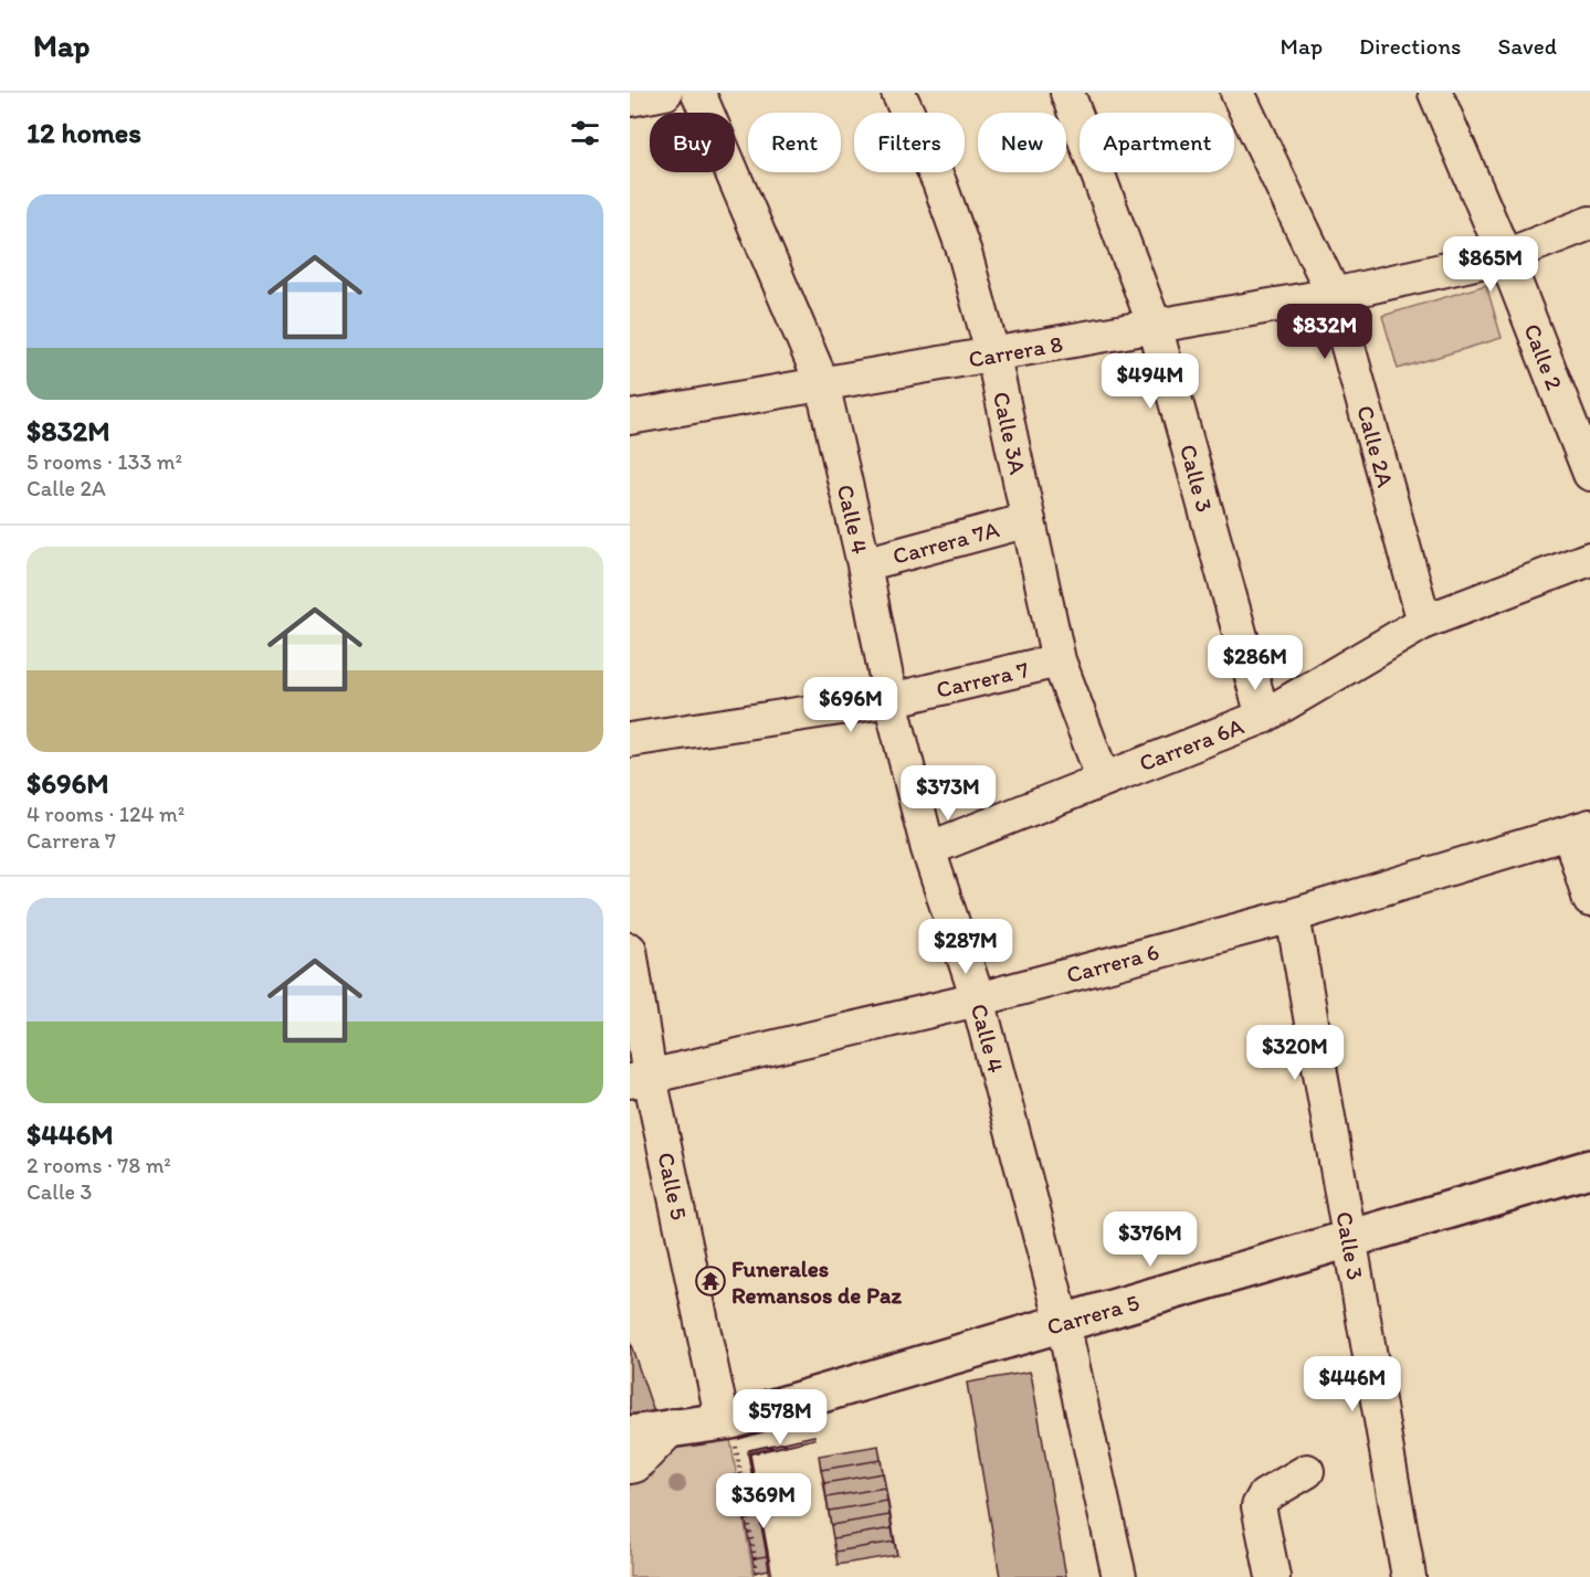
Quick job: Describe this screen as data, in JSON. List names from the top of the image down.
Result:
{
  "streets": {
    "main road": ["Carrera 5"],
    "street": [
      "Carrera 8",
      "Calle 2",
      "Calle 3A",
      "Calle 2A",
      "Calle 3",
      "Calle 4",
      "Carrera 7A",
      "Carrera 7",
      "Carrera 6A",
      "Carrera 6",
      "Calle 5"
    ]
  },
  "crossings": [
    ["Carrera 8", "Calle 2"],
    ["Carrera 8", "Calle 3A"],
    ["Carrera 8", "Calle 2A"],
    ["Carrera 8", "Calle 3"],
    ["Carrera 8", "Calle 4"],
    ["Calle 3A", "Carrera 7A"],
    ["Calle 3A", "Carrera 7"],
    ["Calle 3A", "Carrera 6A"],
    ["Calle 2A", "Carrera 6A"],
    ["Calle 3", "Carrera 6A"],
    ["Calle 3", "Carrera 6"],
    ["Calle 3", "Carrera 5"],
    ["Calle 4", "Carrera 7A"],
    ["Calle 4", "Carrera 7"],
    ["Calle 4", "Carrera 6A"],
    ["Calle 4", "Carrera 6"],
    ["Calle 4", "Carrera 5"],
    ["Carrera 6", "Calle 5"],
    ["Calle 5", "Carrera 5"]
  ],
  "places": {
    "temple": ["Funerales Remansos de Paz"]
  },
  "page": {
    "header": "Map",
    "nav": ["Map", "Directions", "Saved"],
    "heading": "12 homes",
    "chip": [
      "Buy",
      "Rent",
      "Filters",
      "New",
      "Apartment"
    ],
    "list": [
      {
        "name": "$832M",
        "note": "5 rooms · 133 m² · Calle 2A"
      },
      {
        "name": "$696M",
        "note": "4 rooms · 124 m² · Carrera 7"
      },
      {
        "name": "$446M",
        "note": "2 rooms · 78 m² · Calle 3"
      }
    ],
    "price": [
      "$865M",
      "$832M",
      "$494M",
      "$286M",
      "$696M",
      "$373M",
      "$287M",
      "$320M",
      "$376M",
      "$446M",
      "$578M",
      "$369M"
    ]
  }
}
